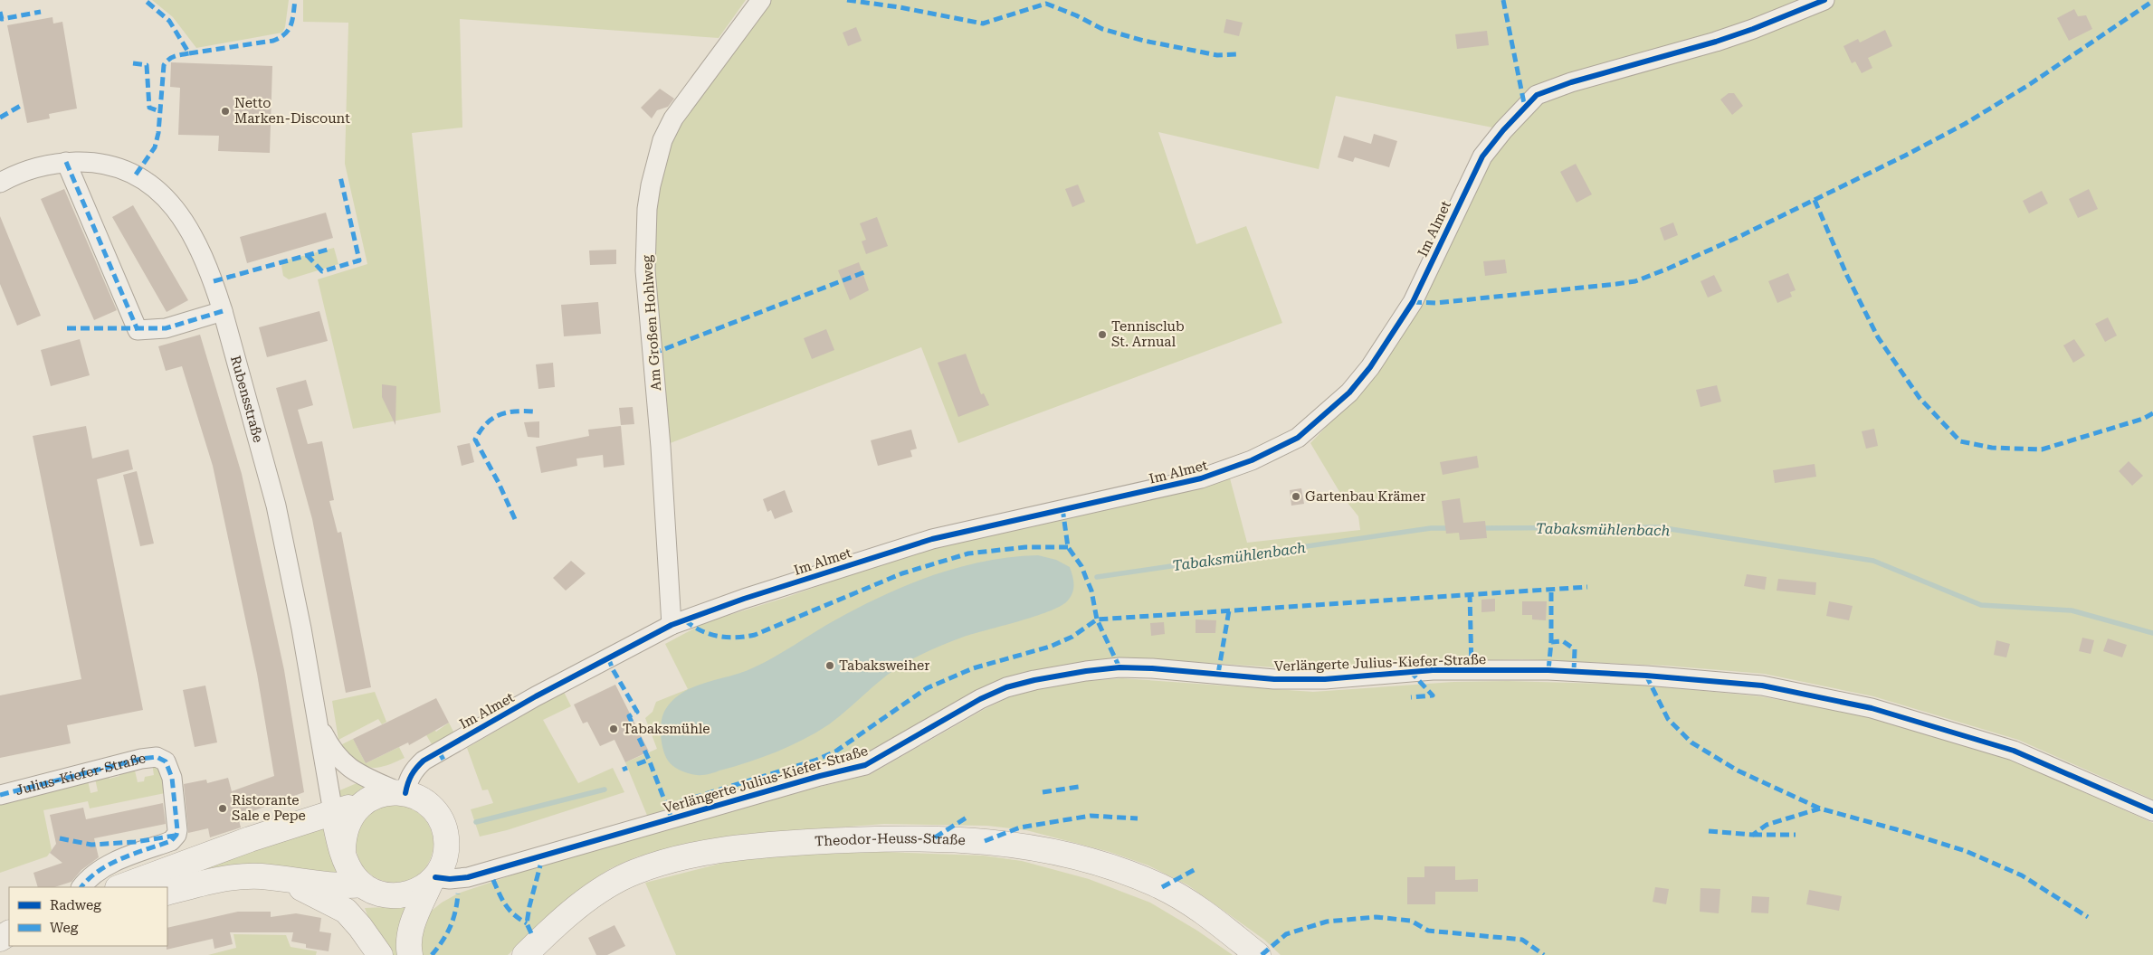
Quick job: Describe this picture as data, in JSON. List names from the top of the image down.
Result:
{
  "streets": {
    "street": [
      "Im Almet",
      "Am Großen Hohlweg",
      "Rubensstraße",
      "Verlängerte Julius-Kiefer-Straße",
      "Julius-Kiefer-Straße",
      "Theodor-Heuss-Straße"
    ]
  },
  "crossings": [
    ["Im Almet", "Am Großen Hohlweg"],
    ["Im Almet", "Rubensstraße"],
    ["Im Almet", "Verlängerte Julius-Kiefer-Straße"],
    ["Rubensstraße", "Verlängerte Julius-Kiefer-Straße"]
  ],
  "water": ["Tabaksmühlenbach"],
  "places": [
    "Netto Marken-Discount",
    "Tennisclub St. Arnual",
    "Gartenbau Krämer",
    "Tabaksweiher",
    "Tabaksmühle",
    "Ristorante Sale e Pepe"
  ],
  "legend": ["Radweg", "Weg"]
}
